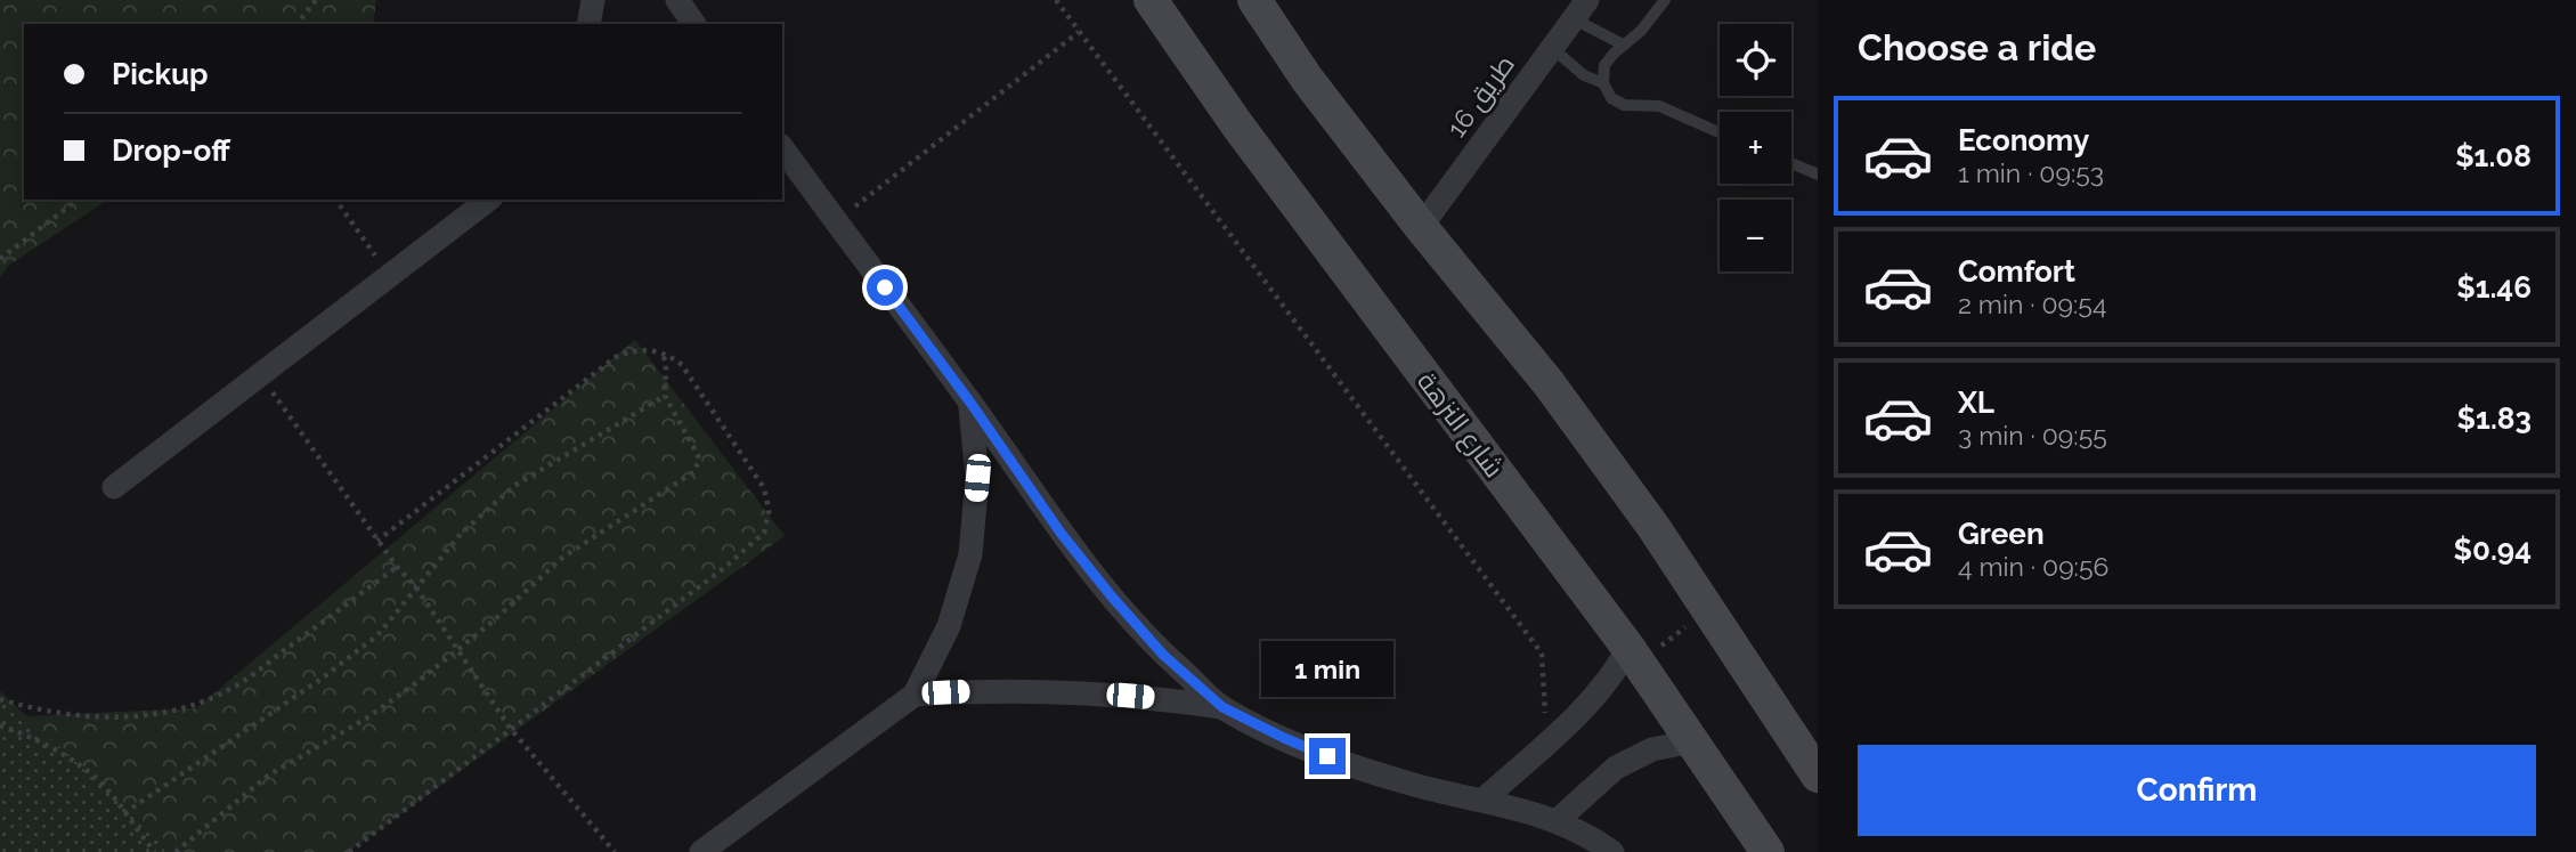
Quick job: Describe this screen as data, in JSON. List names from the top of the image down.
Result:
{
  "streets": {
    "main road": ["شارع النزهة"],
    "street": ["طريق 16"]
  },
  "page": {
    "heading": "Choose a ride",
    "map_buttons": ["+", "−"],
    "banner": ["Pickup", "Drop-off"],
    "list": [
      {
        "name": "Economy",
        "note": "1 min · 09:53",
        "value": "$1.08"
      },
      {
        "name": "Comfort",
        "note": "2 min · 09:54",
        "value": "$1.46"
      },
      {
        "name": "XL",
        "note": "3 min · 09:55",
        "value": "$1.83"
      },
      {
        "name": "Green",
        "note": "4 min · 09:56",
        "value": "$0.94"
      }
    ],
    "bubble": "1 min",
    "buttons": "Confirm"
  }
}
